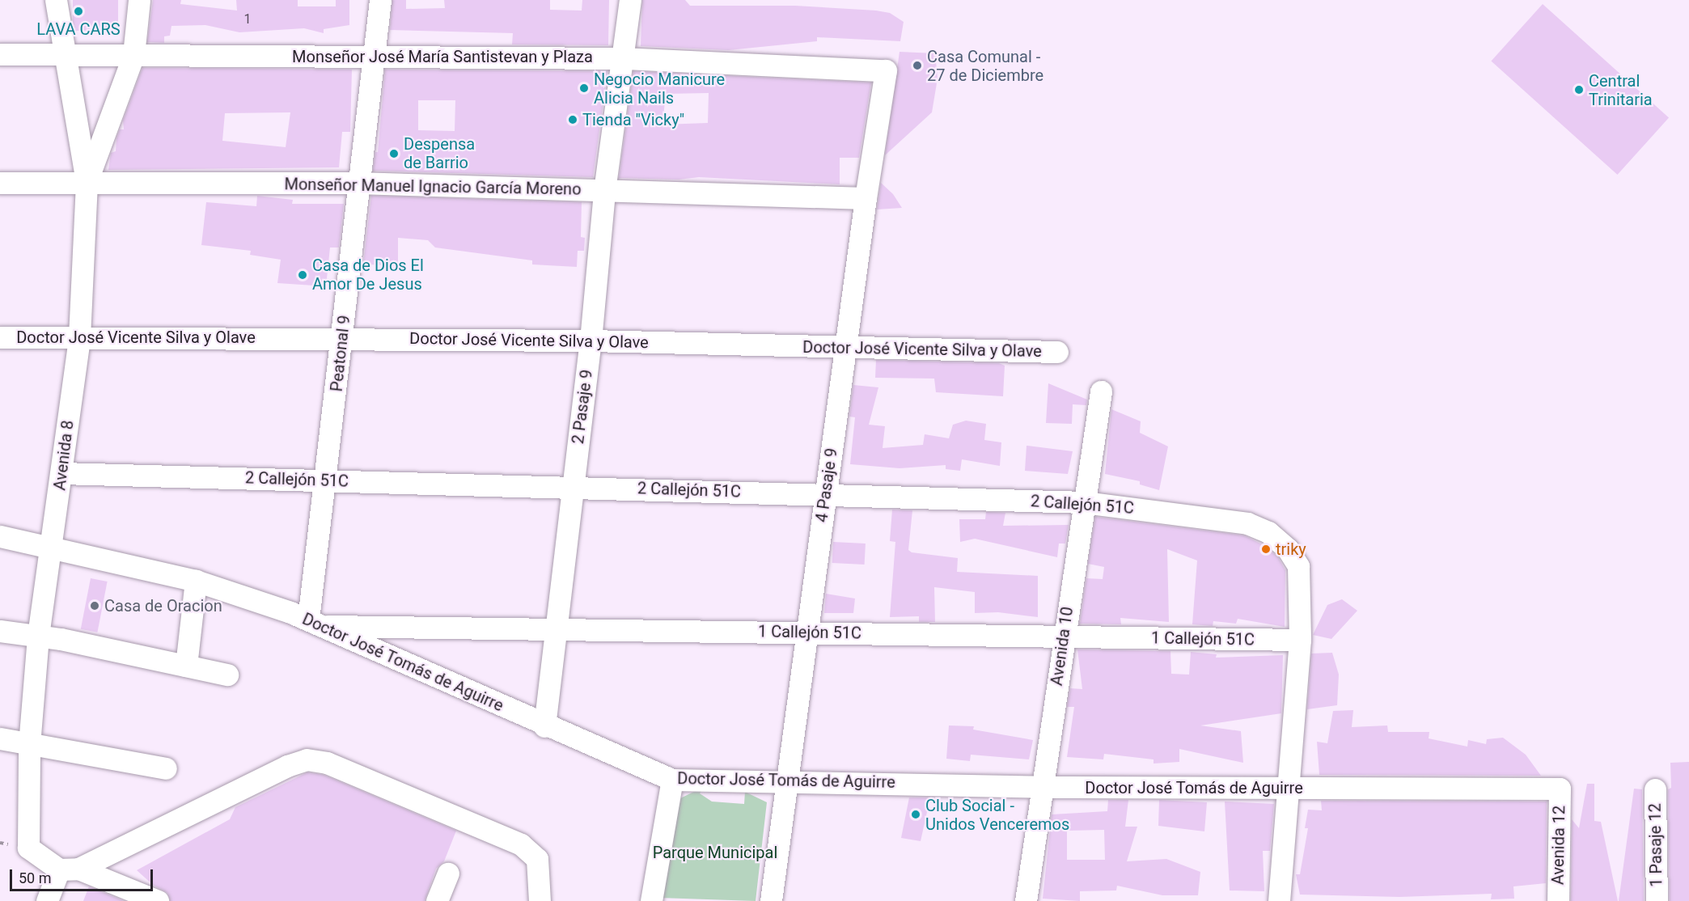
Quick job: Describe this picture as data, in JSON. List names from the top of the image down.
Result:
{
  "streets": {
    "street": [
      "Monseñor José María Santistevan y Plaza",
      "Monseñor Manuel Ignacio García Moreno",
      "Doctor José Vicente Silva y Olave",
      "Peatonal 9",
      "2 Pasaje 9",
      "Avenida 8",
      "2 Callejón 51C",
      "4 Pasaje 9",
      "1 Callejón 51C",
      "Avenida 10",
      "Doctor José Tomás de Aguirre",
      "Avenida 12",
      "1 Pasaje 12"
    ]
  },
  "crossings": [
    ["Monseñor José María Santistevan y Plaza", "Peatonal 9"],
    ["Monseñor José María Santistevan y Plaza", "2 Pasaje 9"],
    ["Monseñor José María Santistevan y Plaza", "Avenida 8"],
    ["Monseñor José María Santistevan y Plaza", "4 Pasaje 9"],
    ["Monseñor Manuel Ignacio García Moreno", "Peatonal 9"],
    ["Monseñor Manuel Ignacio García Moreno", "2 Pasaje 9"],
    ["Monseñor Manuel Ignacio García Moreno", "Avenida 8"],
    ["Monseñor Manuel Ignacio García Moreno", "4 Pasaje 9"],
    ["Doctor José Vicente Silva y Olave", "Peatonal 9"],
    ["Doctor José Vicente Silva y Olave", "2 Pasaje 9"],
    ["Doctor José Vicente Silva y Olave", "Avenida 8"],
    ["Doctor José Vicente Silva y Olave", "4 Pasaje 9"],
    ["Peatonal 9", "2 Callejón 51C"],
    ["Peatonal 9", "1 Callejón 51C"],
    ["Peatonal 9", "Doctor José Tomás de Aguirre"],
    ["2 Pasaje 9", "2 Callejón 51C"],
    ["2 Pasaje 9", "1 Callejón 51C"],
    ["2 Pasaje 9", "Doctor José Tomás de Aguirre"],
    ["Avenida 8", "2 Callejón 51C"],
    ["Avenida 8", "Doctor José Tomás de Aguirre"],
    ["2 Callejón 51C", "4 Pasaje 9"],
    ["2 Callejón 51C", "1 Callejón 51C"],
    ["2 Callejón 51C", "Avenida 10"],
    ["4 Pasaje 9", "1 Callejón 51C"],
    ["4 Pasaje 9", "Doctor José Tomás de Aguirre"],
    ["1 Callejón 51C", "Avenida 10"],
    ["1 Callejón 51C", "Doctor José Tomás de Aguirre"],
    ["Avenida 10", "Doctor José Tomás de Aguirre"],
    ["Doctor José Tomás de Aguirre", "Avenida 12"]
  ],
  "parks": ["Parque Municipal"],
  "places": [
    "LAVA CARS",
    "Casa Comunal - 27 de Diciembre",
    "Negocio Manicure Alicia Nails",
    "Central Trinitaria",
    "Tienda \"Vicky\"",
    "Despensa de Barrio",
    "Casa de Dios El Amor De Jesus",
    "triky",
    "Casa de Oracion",
    "Club Social - Unidos Venceremos"
  ],
  "house_numbers": ["1"],
  "scale_bar": "50 m"
}
